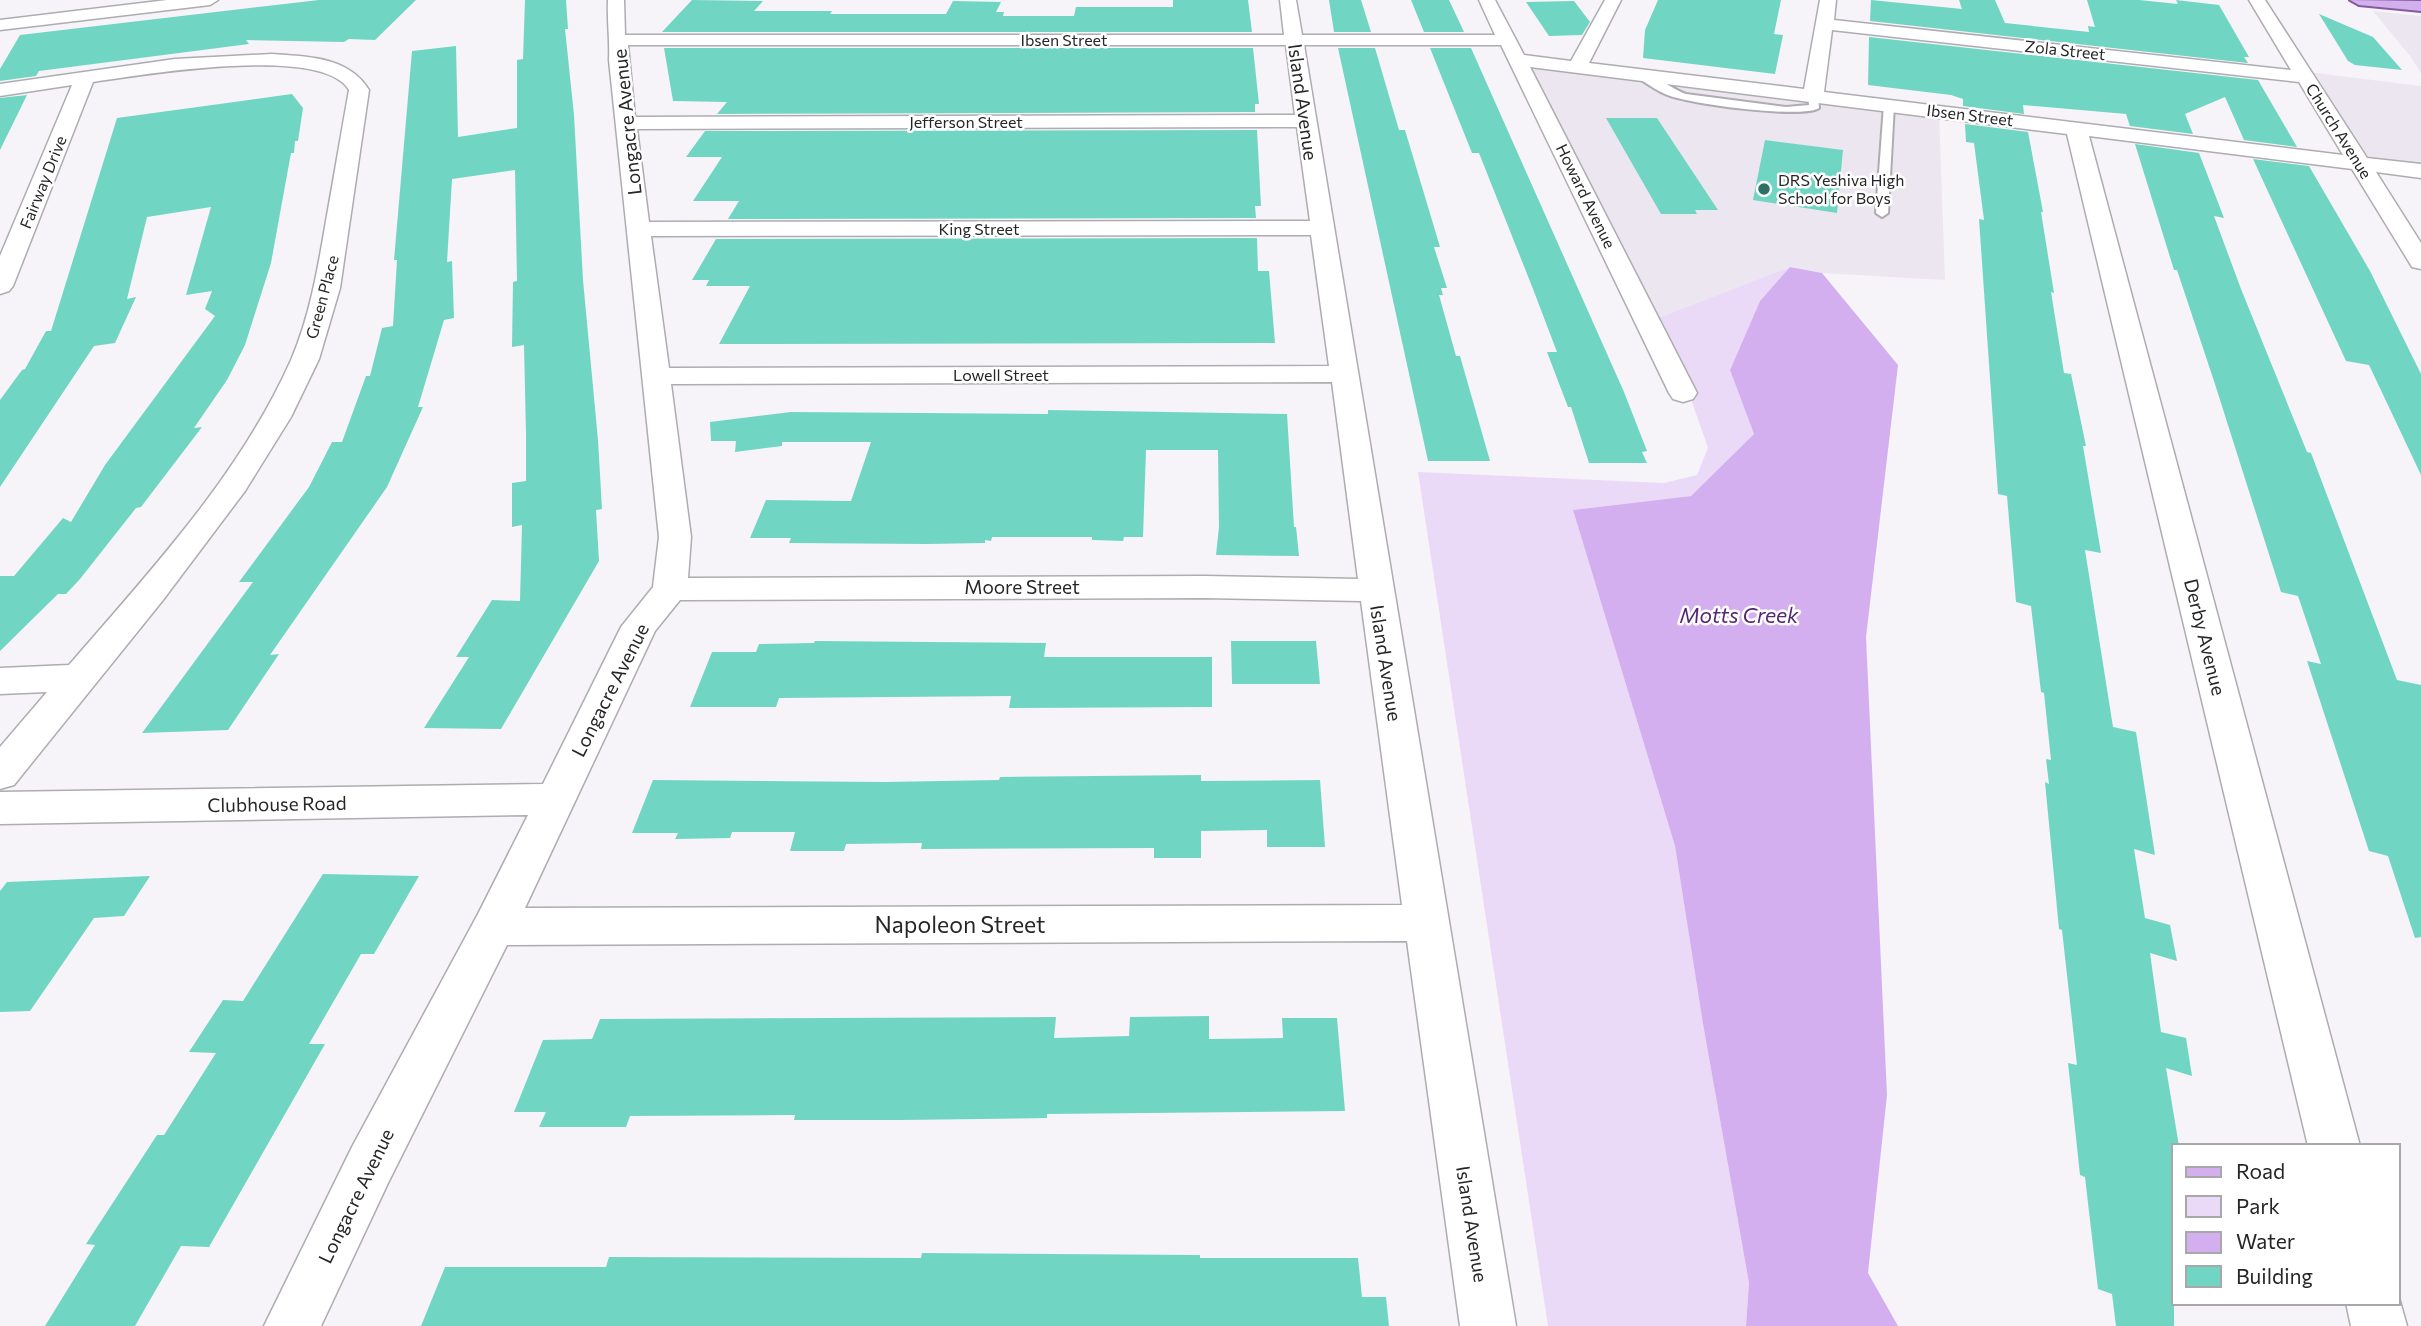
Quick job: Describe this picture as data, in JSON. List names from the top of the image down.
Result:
{
  "streets": {
    "street": [
      "Ibsen Street",
      "Zola Street",
      "Island Avenue",
      "Longacre Avenue",
      "Jefferson Street",
      "Church Avenue",
      "Fairway Drive",
      "Howard Avenue",
      "King Street",
      "Green Place",
      "Lowell Street",
      "Moore Street",
      "Derby Avenue",
      "Clubhouse Road",
      "Napoleon Street"
    ]
  },
  "crossings": [
    ["Ibsen Street", "Island Avenue"],
    ["Ibsen Street", "Longacre Avenue"],
    ["Ibsen Street", "Church Avenue"],
    ["Ibsen Street", "Howard Avenue"],
    ["Ibsen Street", "Derby Avenue"],
    ["Zola Street", "Church Avenue"],
    ["Island Avenue", "Jefferson Street"],
    ["Island Avenue", "King Street"],
    ["Island Avenue", "Lowell Street"],
    ["Island Avenue", "Moore Street"],
    ["Island Avenue", "Napoleon Street"],
    ["Longacre Avenue", "Jefferson Street"],
    ["Longacre Avenue", "King Street"],
    ["Longacre Avenue", "Lowell Street"],
    ["Longacre Avenue", "Moore Street"],
    ["Longacre Avenue", "Clubhouse Road"],
    ["Longacre Avenue", "Napoleon Street"],
    ["Fairway Drive", "Green Place"]
  ],
  "water": ["Motts Creek"],
  "places": ["DRS Yeshiva High School for Boys"],
  "legend": [
    "Road",
    "Park",
    "Water",
    "Building"
  ]
}
